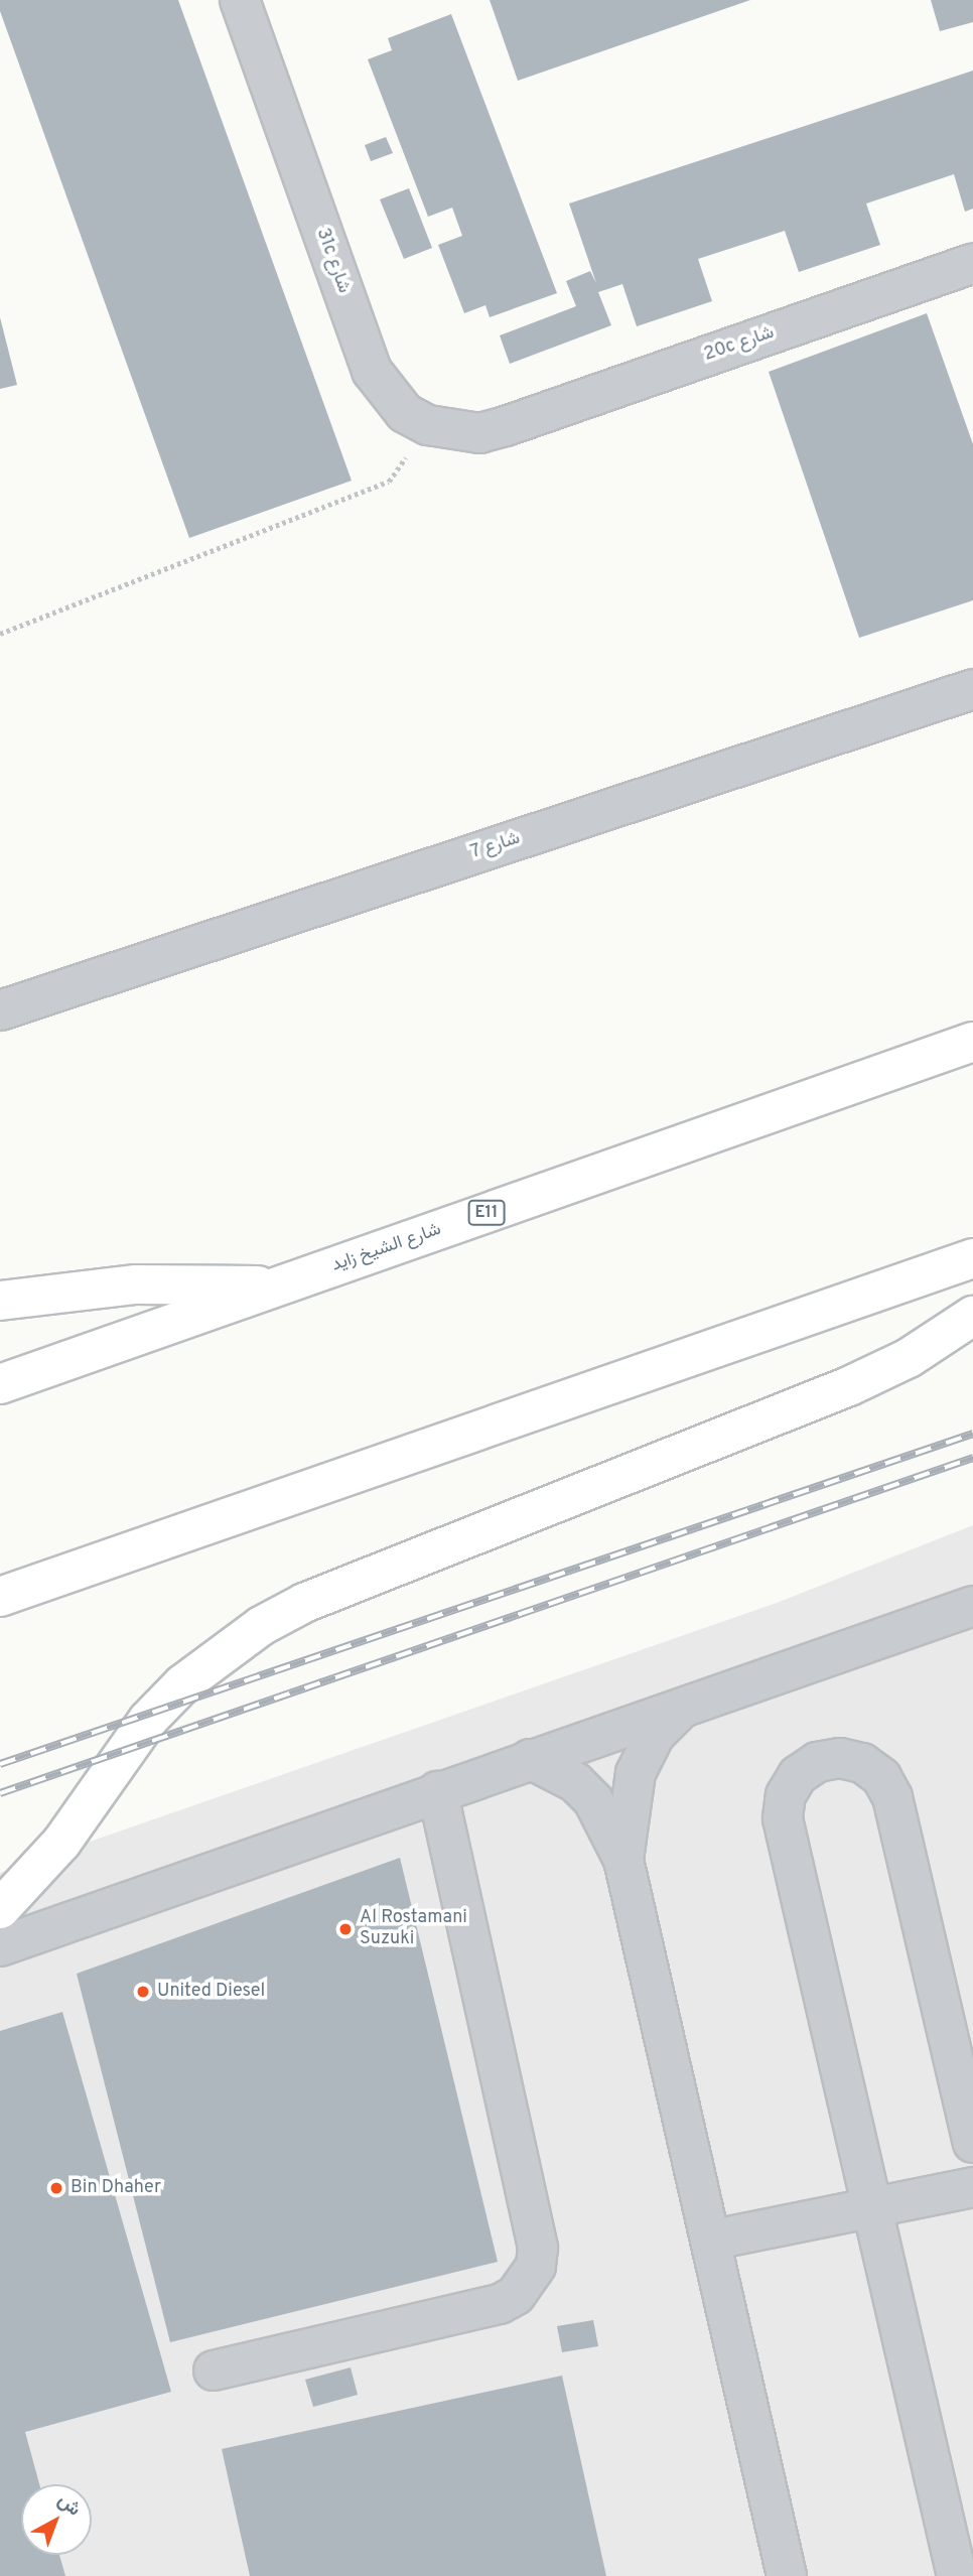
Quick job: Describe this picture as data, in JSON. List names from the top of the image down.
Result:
{
  "streets": {
    "highway": ["E11", "شارع الشيخ زايد"],
    "street": ["31c شارع", "20c شارع", "شارع 7"]
  },
  "crossings": [
    ["31c شارع", "20c شارع"]
  ],
  "places": ["Al Rostamani Suzuki", "United Diesel", "Bin Dhaher"],
  "north": "top right"
}
